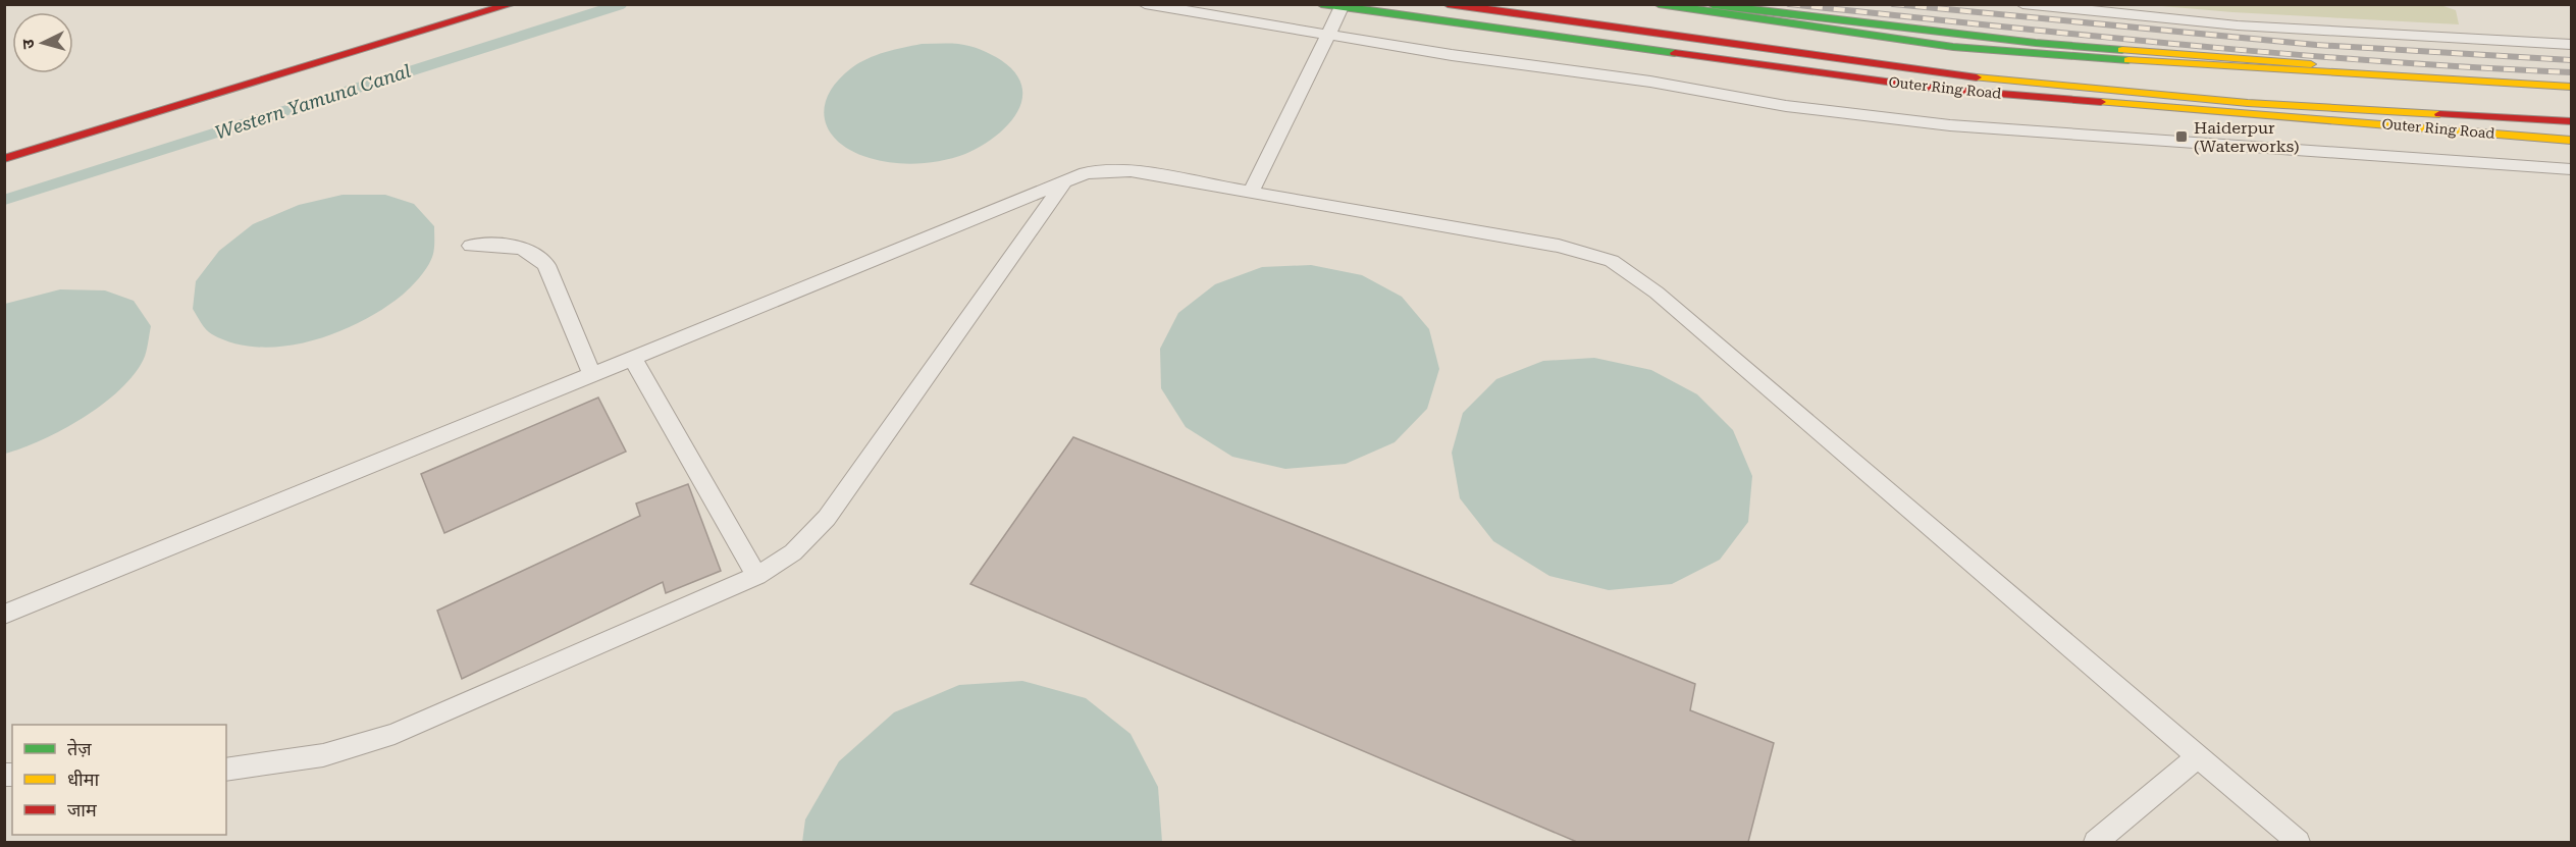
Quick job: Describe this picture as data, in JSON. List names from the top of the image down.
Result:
{
  "streets": {
    "main road": ["Outer Ring Road"]
  },
  "water": ["Western Yamuna Canal"],
  "places": {
    "transit": ["Haiderpur (Waterworks)"]
  },
  "legend": ["तेज़", "धीमा", "जाम"],
  "north": "left"
}
